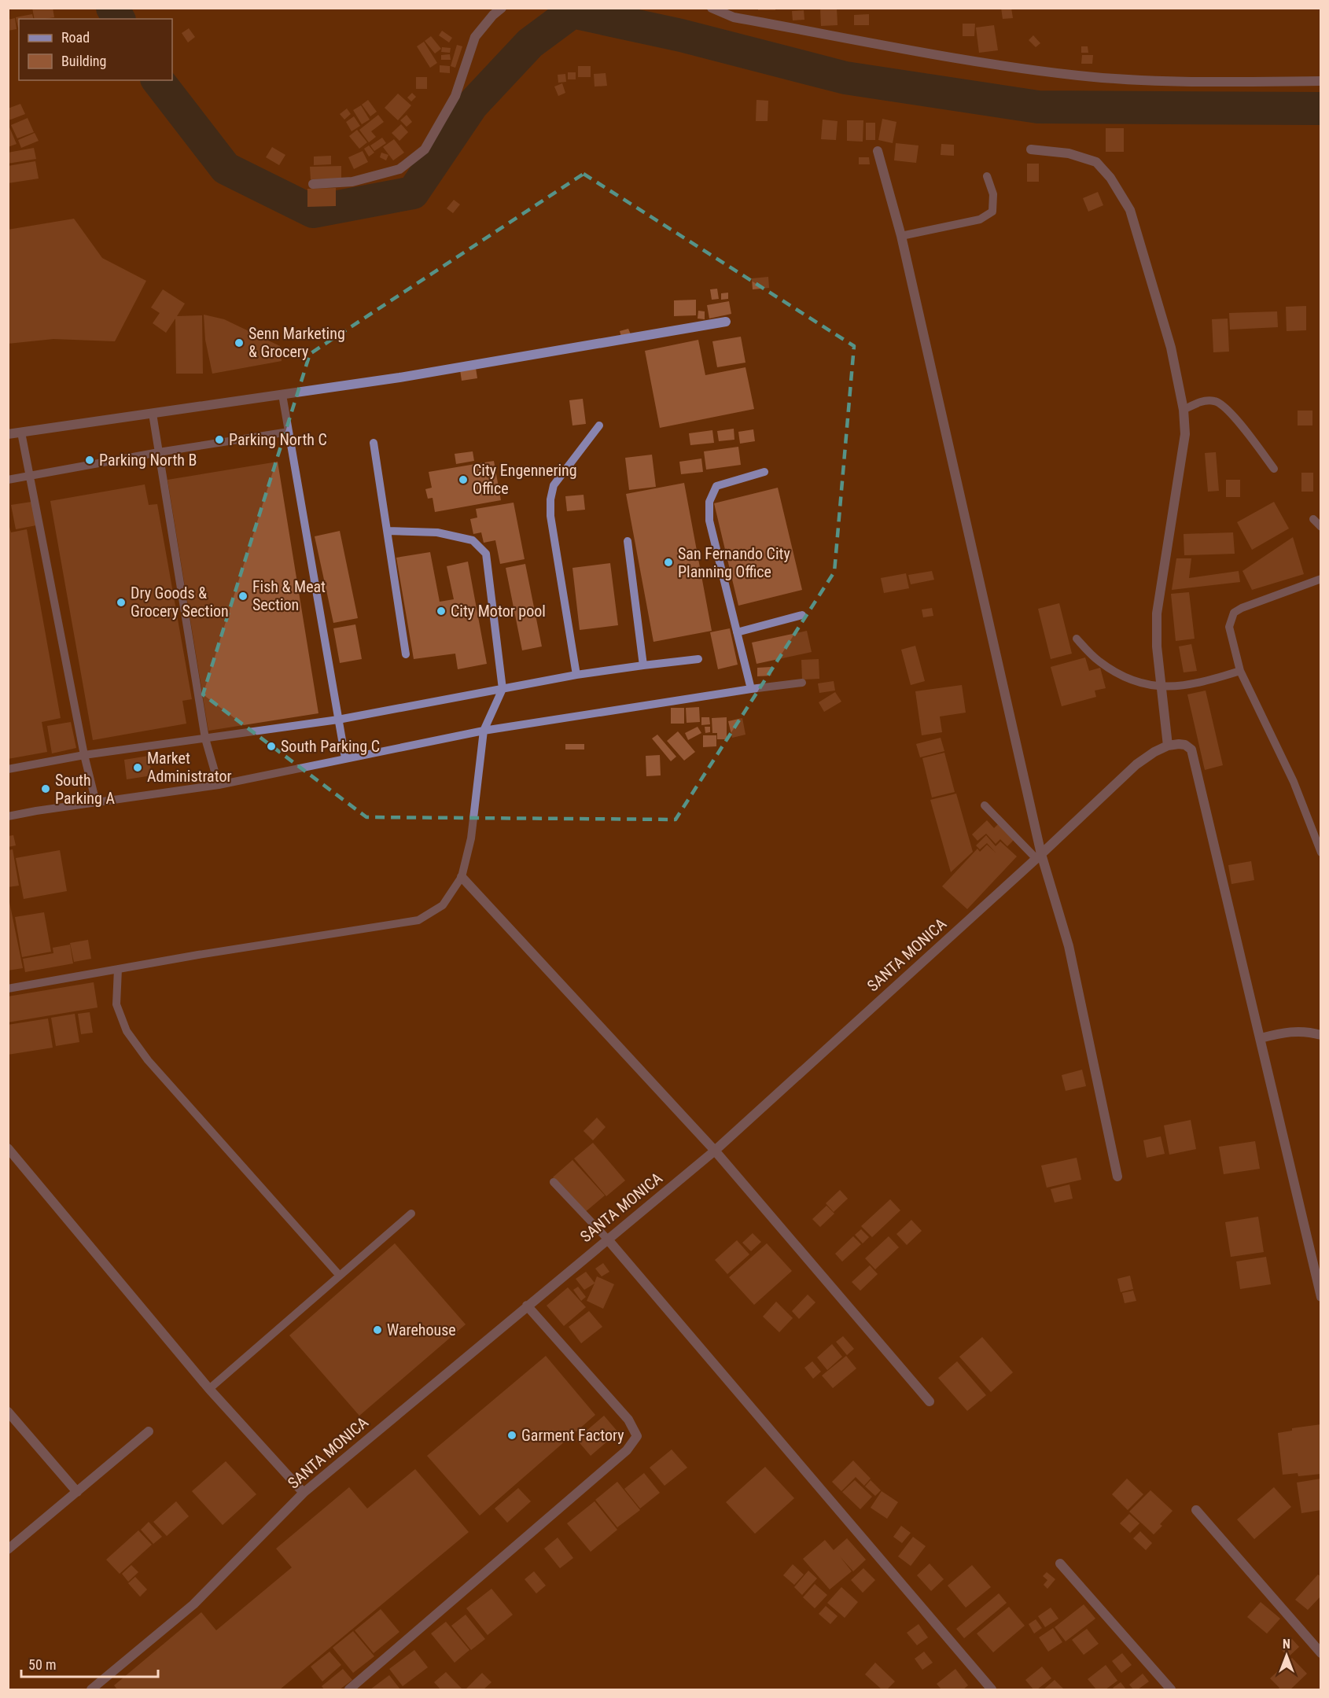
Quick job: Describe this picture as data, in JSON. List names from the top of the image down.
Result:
{
  "streets": {
    "street": ["SANTA MONICA"]
  },
  "places": [
    "Senn Marketing & Grocery",
    "Parking North C",
    "Parking North B",
    "City Engennering Office",
    "San Fernando City Planning Office",
    "Fish & Meat Section",
    "Dry Goods & Grocery Section",
    "City Motor pool",
    "South Parking C",
    "Market Administrator",
    "South Parking A",
    "Warehouse",
    "Garment Factory"
  ],
  "legend": ["Road", "Building"],
  "scale_bar": "50 m",
  "north": "top"
}
